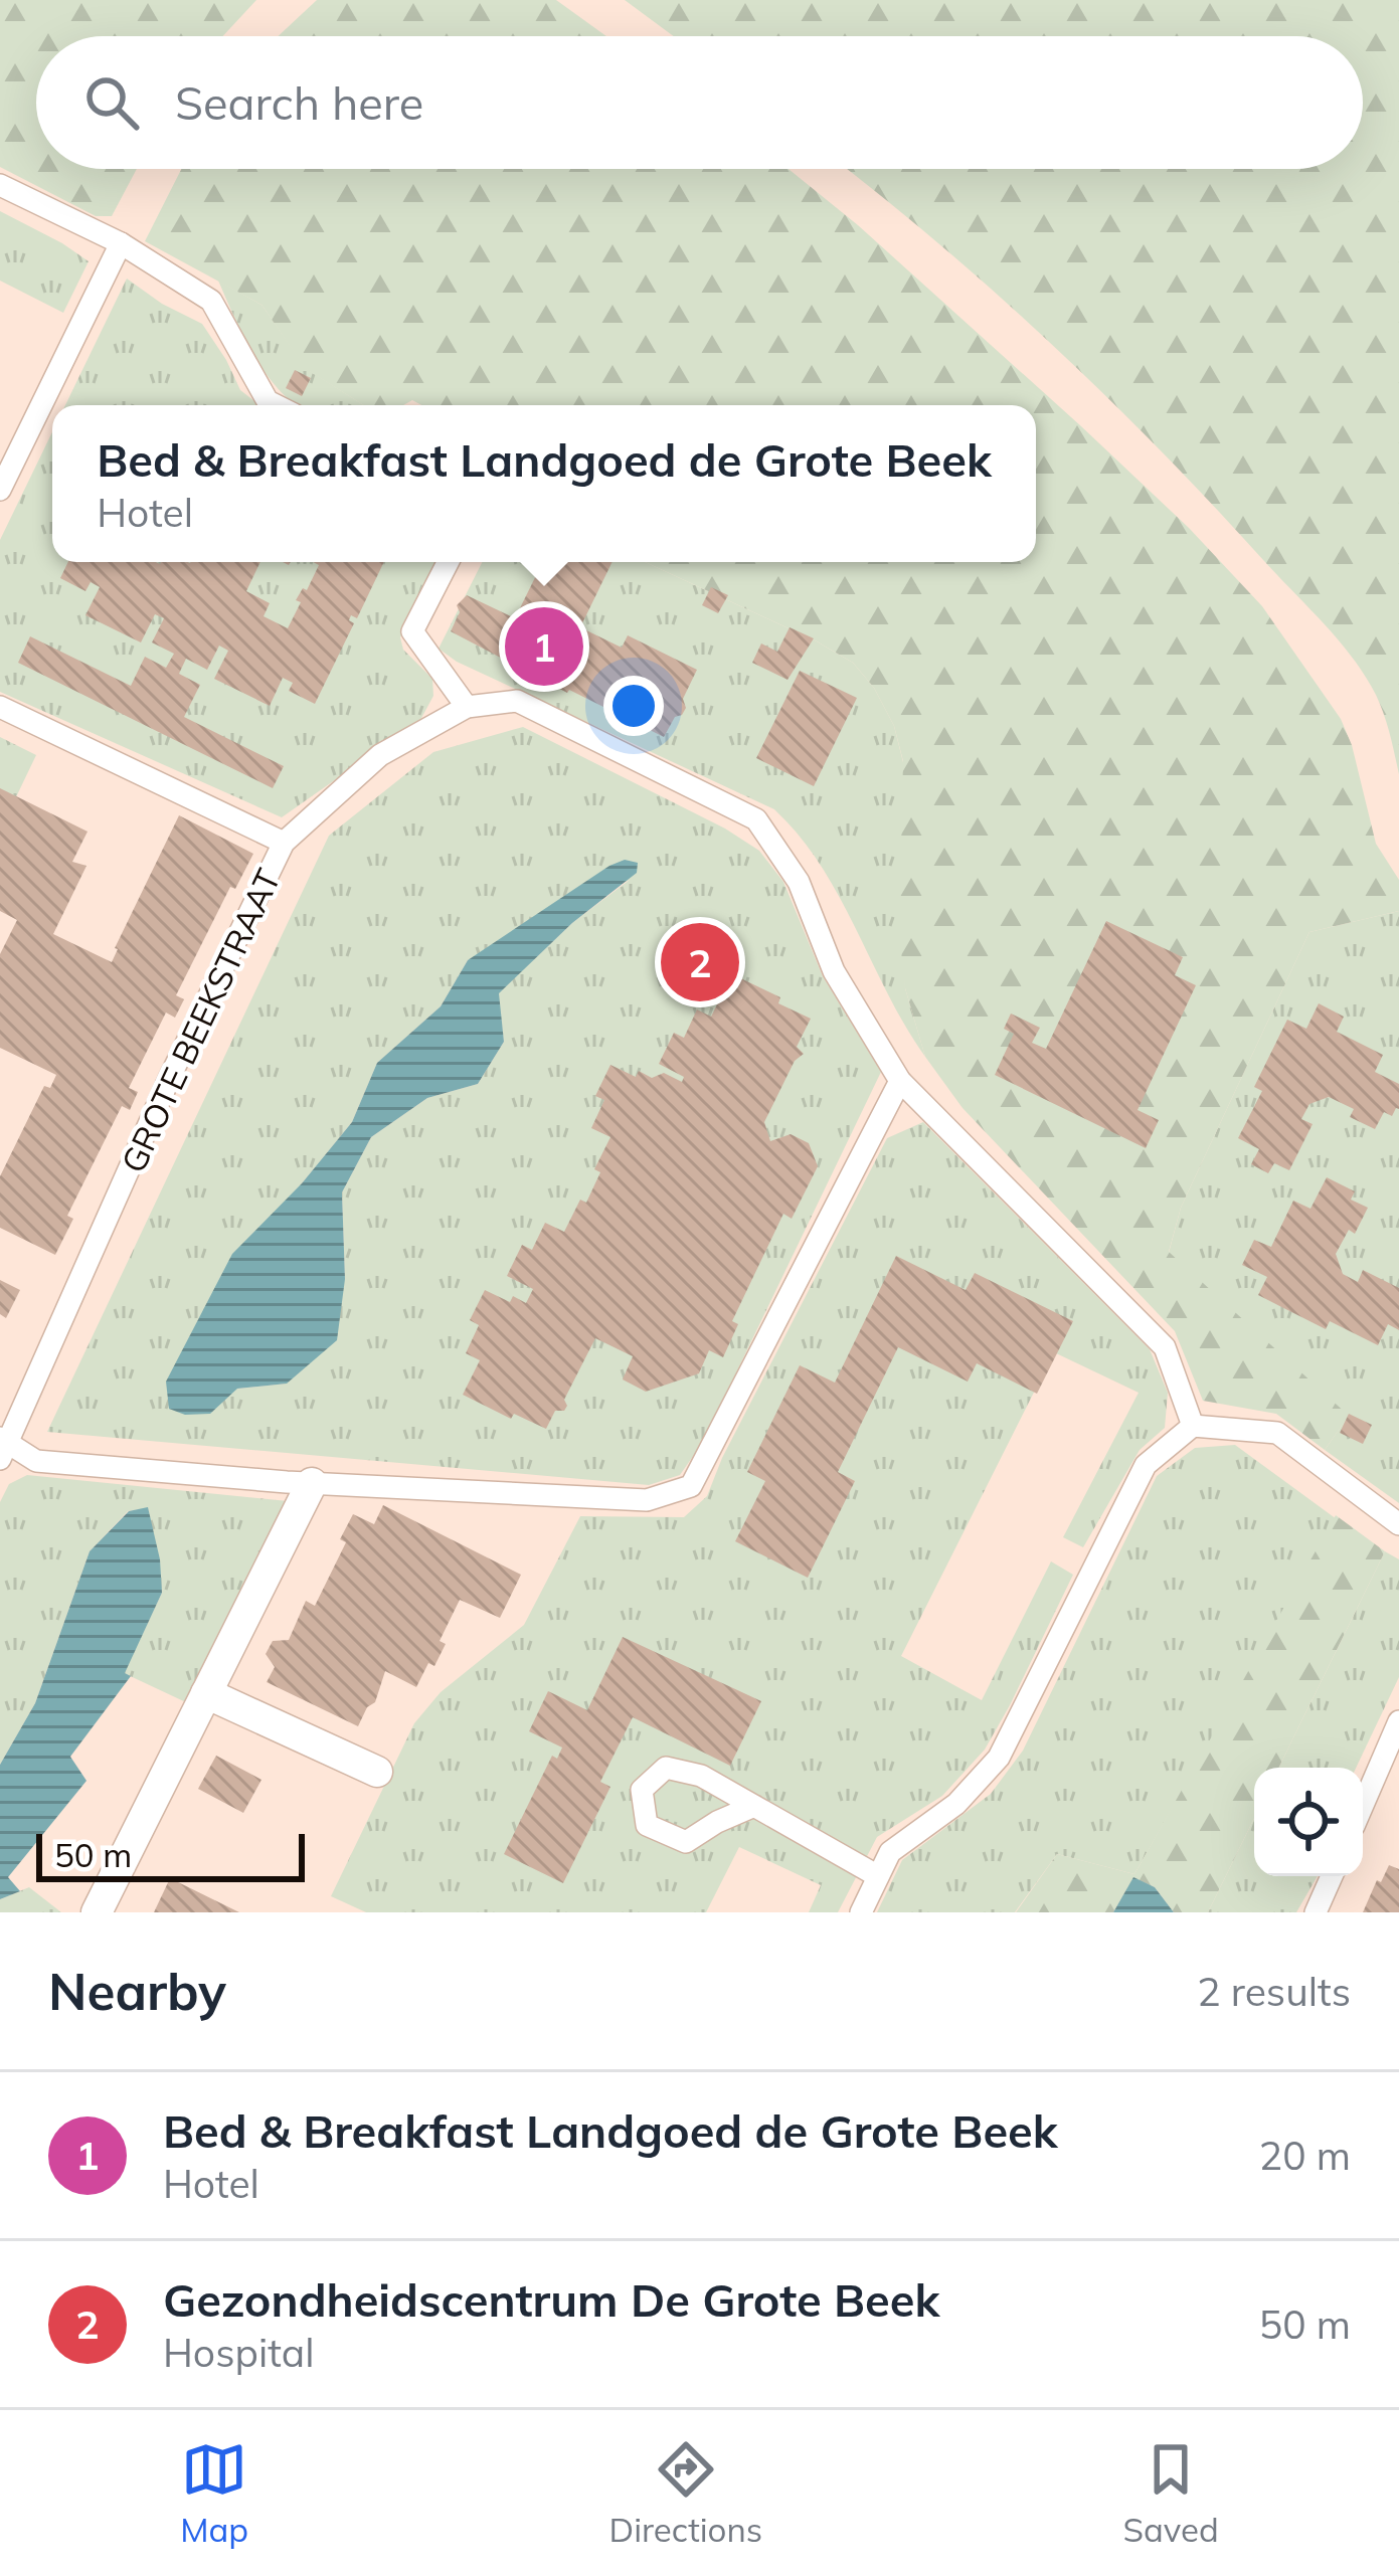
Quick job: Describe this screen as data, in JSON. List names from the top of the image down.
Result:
{
  "streets": {
    "lane": ["GROTE BEEKSTRAAT"]
  },
  "scale_bar": "50 m",
  "page": {
    "search": "Search here",
    "popup": ["Bed & Breakfast Landgoed de Grote Beek", "Hotel"],
    "pins": ["1", "2"],
    "scale": "50 m",
    "heading": ["Nearby", "2 results"],
    "list": [
      {
        "mark": "1",
        "name": "Bed & Breakfast Landgoed de Grote Beek",
        "note": "Hotel",
        "value": "20 m"
      },
      {
        "mark": "2",
        "name": "Gezondheidscentrum De Grote Beek",
        "note": "Hospital",
        "value": "50 m"
      }
    ],
    "nav": ["Map", "Directions", "Saved"]
  }
}
